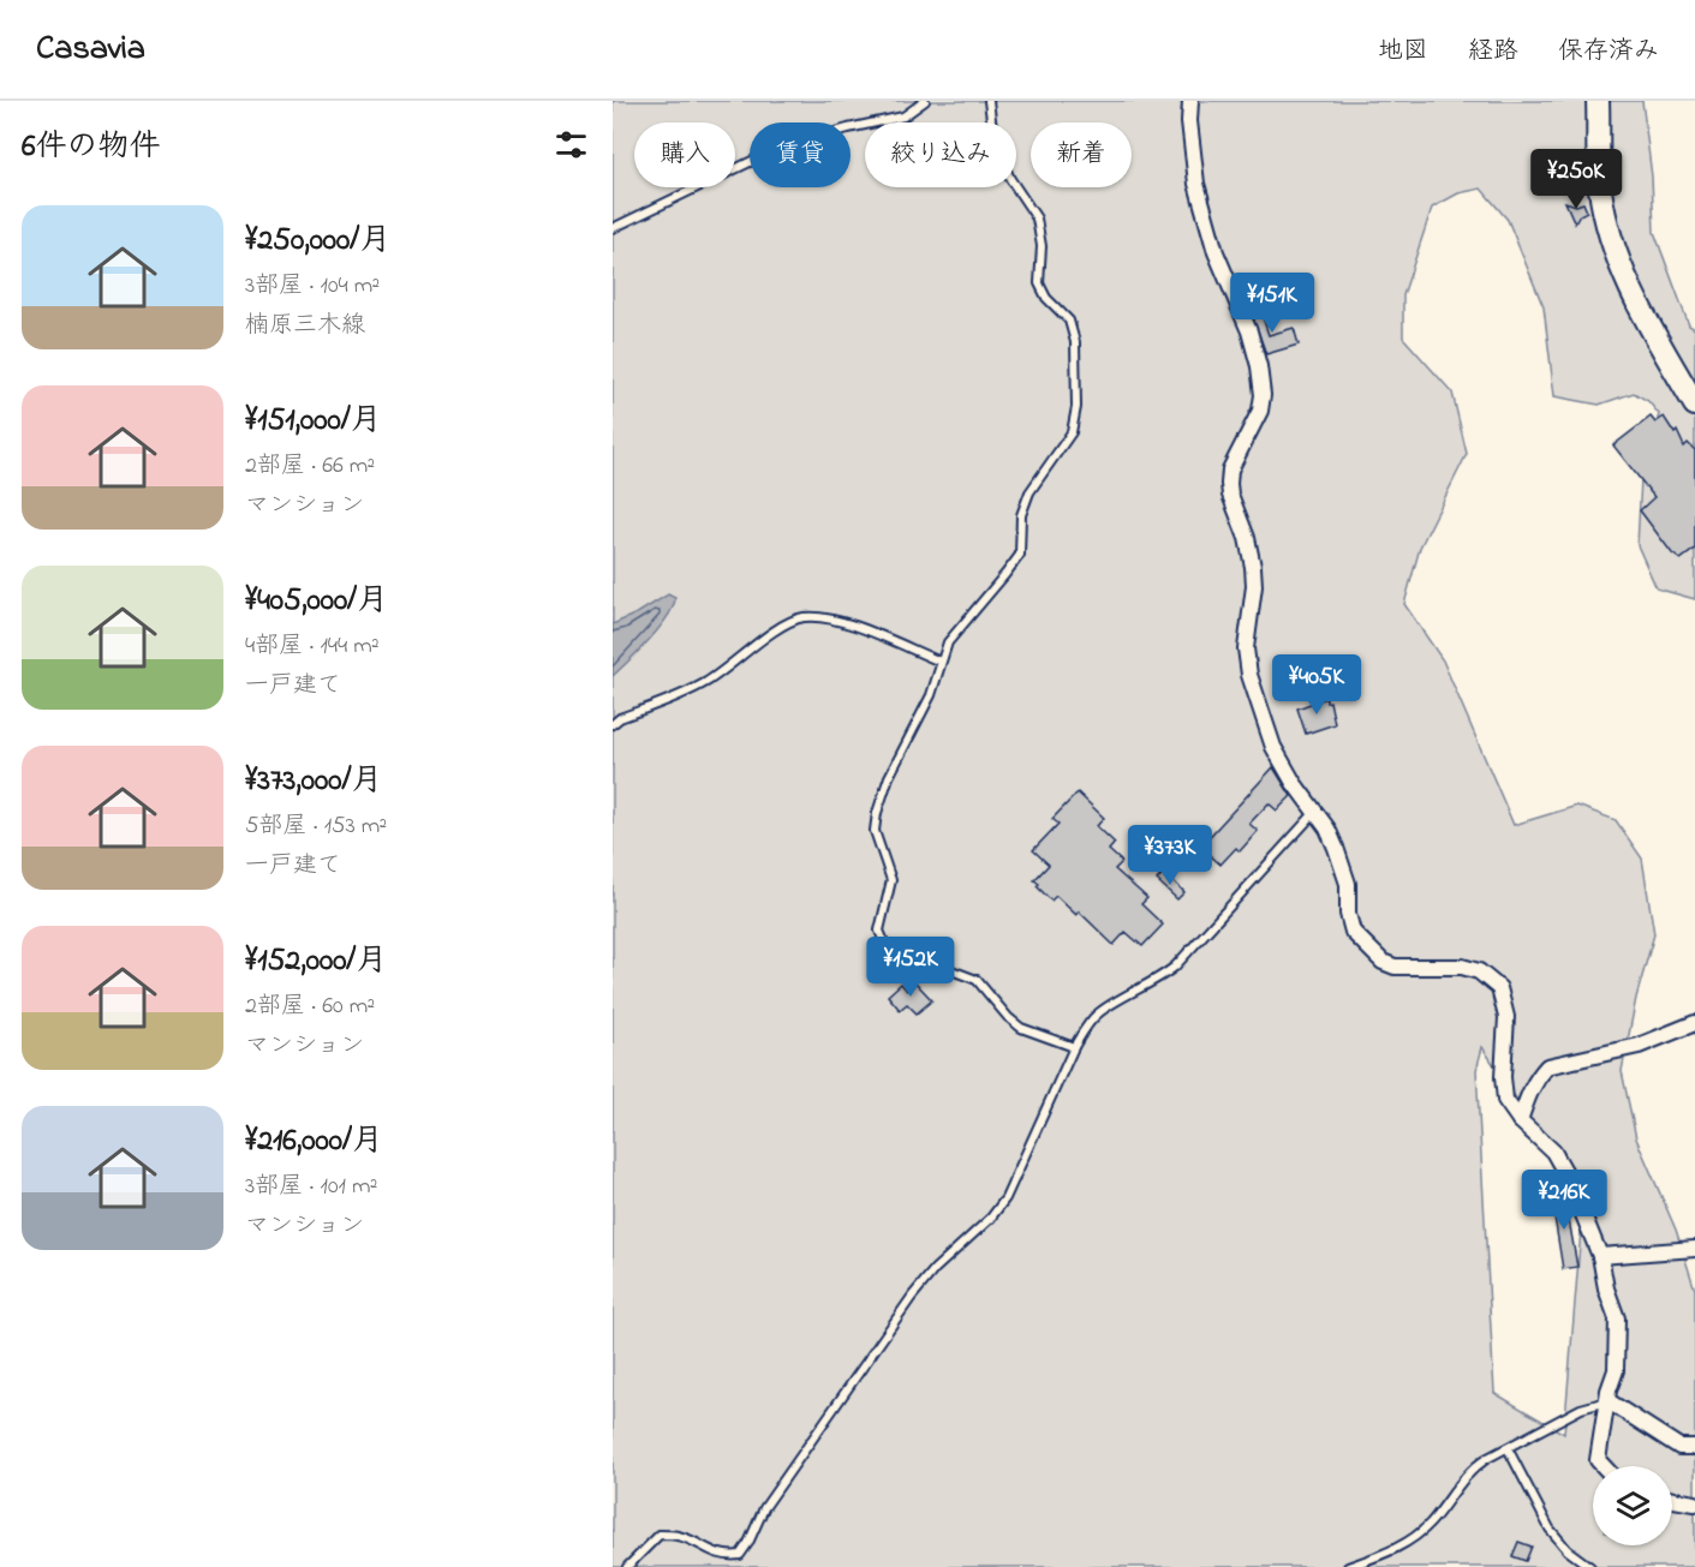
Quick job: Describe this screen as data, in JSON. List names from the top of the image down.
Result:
{
  "page": {
    "header": "Casavia",
    "nav": ["地図", "経路", "保存済み"],
    "heading": "6件の物件",
    "chip": [
      "購入",
      "賃貸",
      "絞り込み",
      "新着"
    ],
    "price": [
      "¥250K",
      "¥151K",
      "¥405K",
      "¥373K",
      "¥152K",
      "¥216K"
    ],
    "list": [
      {
        "name": "¥250,000/月",
        "note": "3部屋 · 104 m² · 楠原三木線"
      },
      {
        "name": "¥151,000/月",
        "note": "2部屋 · 66 m² · マンション"
      },
      {
        "name": "¥405,000/月",
        "note": "4部屋 · 144 m² · 一戸建て"
      },
      {
        "name": "¥373,000/月",
        "note": "5部屋 · 153 m² · 一戸建て"
      },
      {
        "name": "¥152,000/月",
        "note": "2部屋 · 60 m² · マンション"
      },
      {
        "name": "¥216,000/月",
        "note": "3部屋 · 101 m² · マンション"
      }
    ]
  }
}
